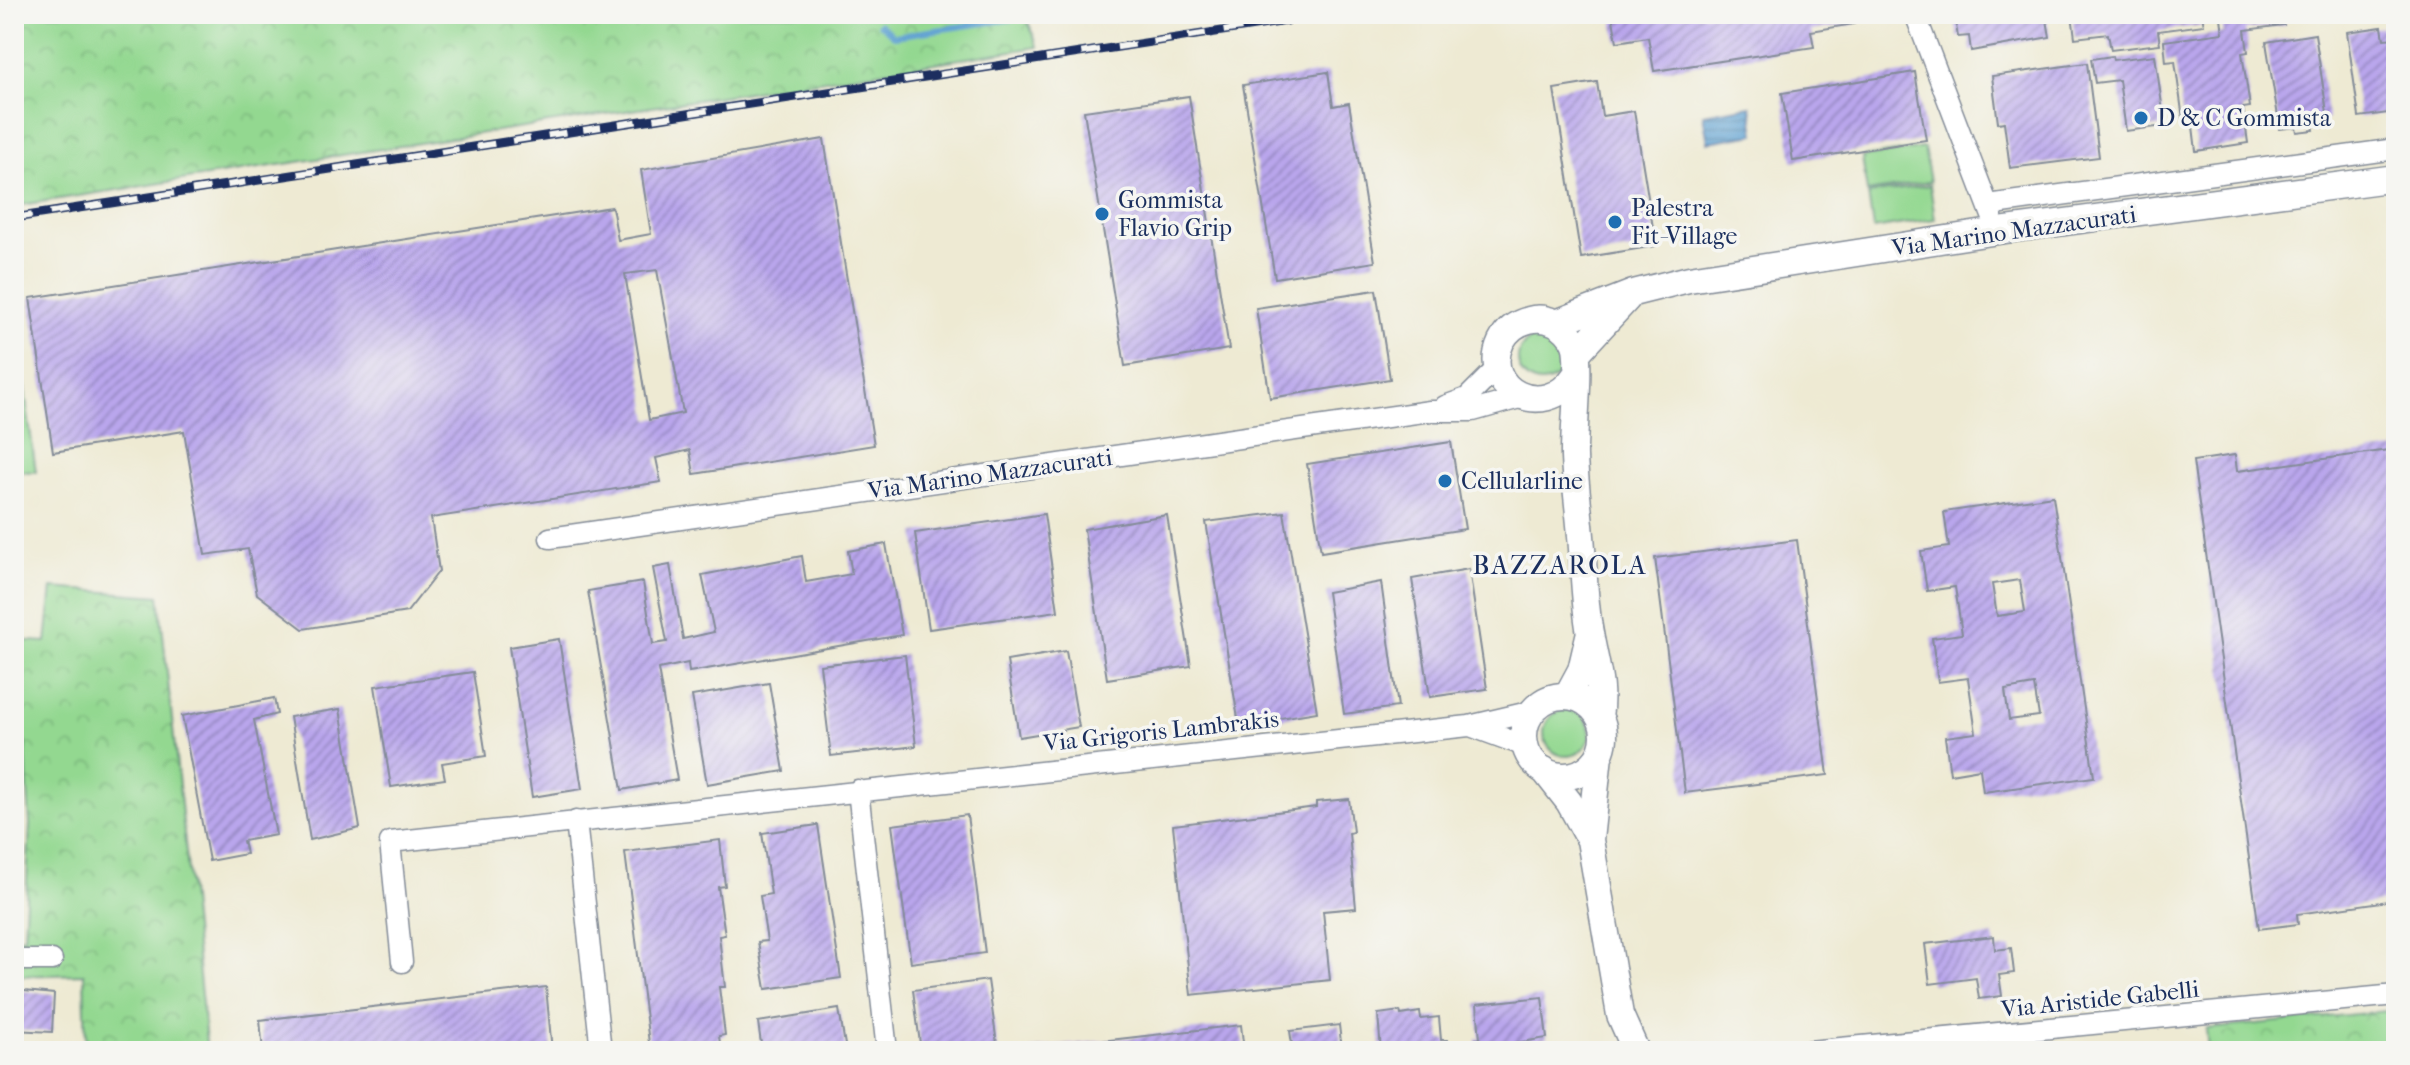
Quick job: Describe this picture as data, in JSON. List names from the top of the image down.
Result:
{
  "streets": {
    "street": ["Via Marino Mazzacurati", "Via Grigoris Lambrakis", "Via Aristide Gabelli"]
  },
  "districts": ["BAZZAROLA"],
  "places": [
    "D & C Gommista",
    "Gommista Flavio Grip",
    "Palestra Fit-Village",
    "Cellularline"
  ]
}
